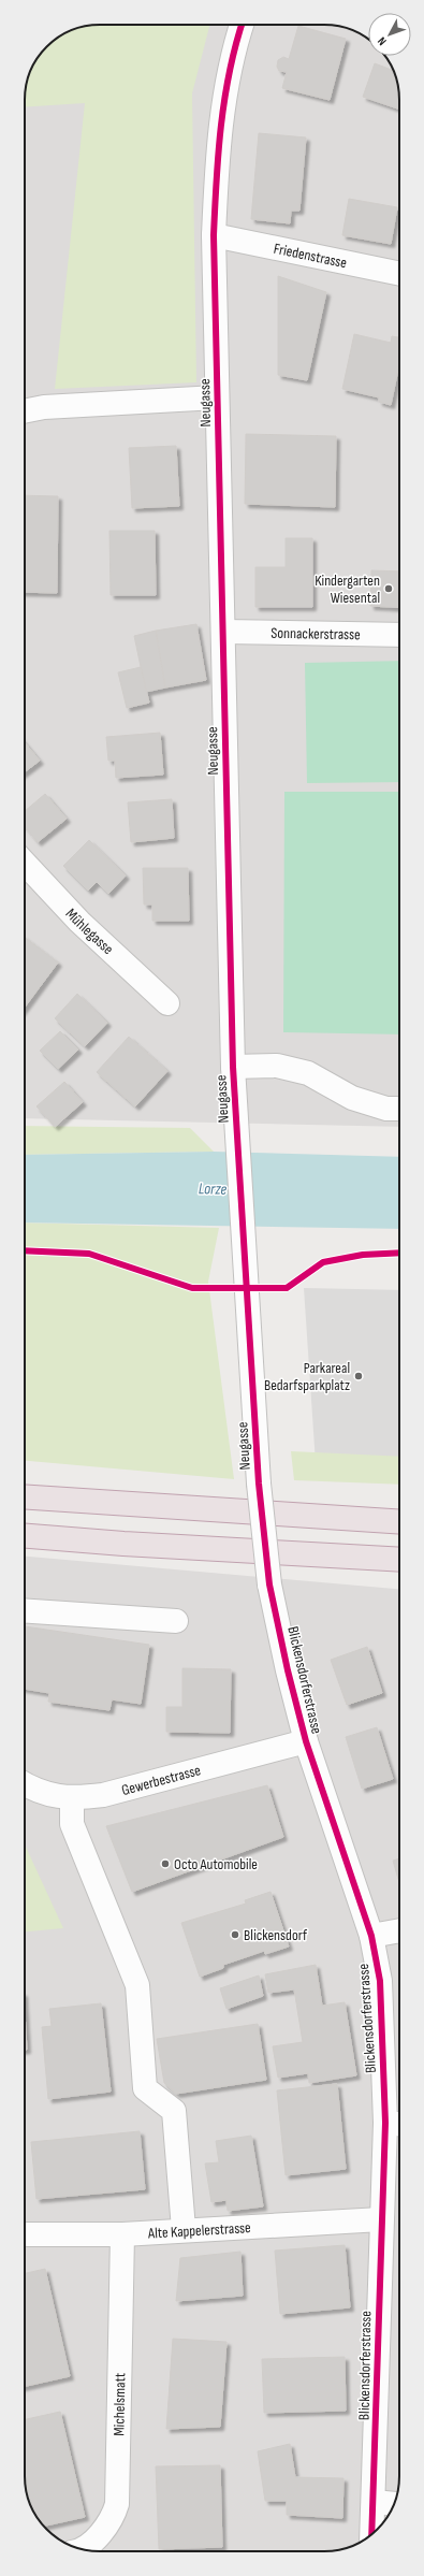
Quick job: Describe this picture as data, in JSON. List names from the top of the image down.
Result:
{
  "streets": {
    "street": [
      "Friedenstrasse",
      "Neugasse",
      "Sonnackerstrasse",
      "Mühlegasse",
      "Blickensdorferstrasse",
      "Gewerbestrasse",
      "Alte Kappelerstrasse",
      "Michelsmatt"
    ]
  },
  "crossings": [
    ["Friedenstrasse", "Neugasse"],
    ["Neugasse", "Sonnackerstrasse"],
    ["Neugasse", "Blickensdorferstrasse"],
    ["Blickensdorferstrasse", "Gewerbestrasse"],
    ["Blickensdorferstrasse", "Alte Kappelerstrasse"],
    ["Alte Kappelerstrasse", "Michelsmatt"]
  ],
  "water": ["Lorze"],
  "places": [
    "Kindergarten Wiesental",
    "Parkareal Bedarfsparkplatz",
    "Octo Automobile",
    "Blickensdorf"
  ],
  "north": "bottom left"
}
